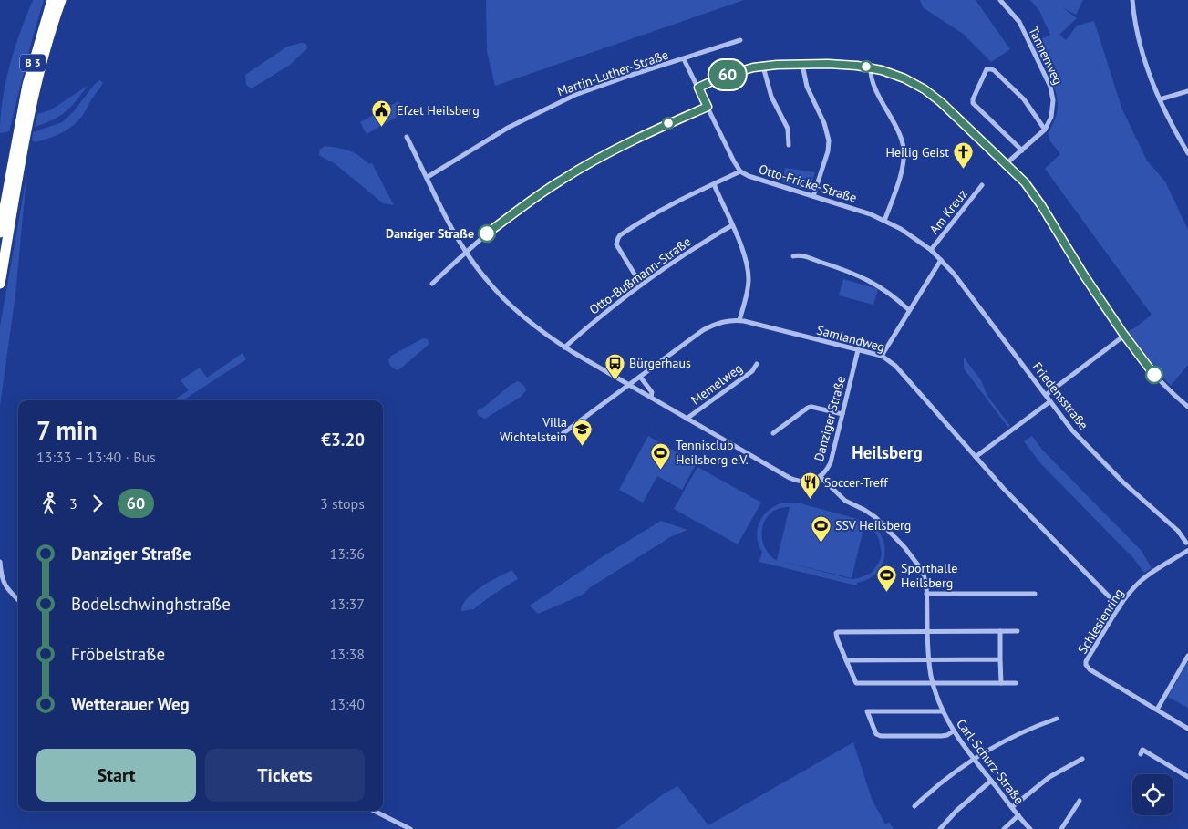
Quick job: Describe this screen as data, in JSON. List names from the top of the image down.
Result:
{
  "streets": {
    "highway": ["B 3"],
    "street": [
      "Tannenweg",
      "Martin-Luther-Straße",
      "Otto-Fricke-Straße",
      "Am Kreuz",
      "Otto-Bußmann-Straße",
      "Samlandweg",
      "Memelweg",
      "Friedensstraße",
      "Danziger Straße",
      "Schlesienring",
      "Carl-Schurz-Straße"
    ]
  },
  "crossings": [
    ["Martin-Luther-Straße", "Otto-Fricke-Straße"],
    ["Martin-Luther-Straße", "Danziger Straße"],
    ["Otto-Fricke-Straße", "Am Kreuz"],
    ["Otto-Fricke-Straße", "Friedensstraße"],
    ["Am Kreuz", "Friedensstraße"],
    ["Otto-Bußmann-Straße", "Danziger Straße"],
    ["Samlandweg", "Danziger Straße"],
    ["Samlandweg", "Schlesienring"],
    ["Memelweg", "Danziger Straße"],
    ["Friedensstraße", "Schlesienring"],
    ["Danziger Straße", "Carl-Schurz-Straße"]
  ],
  "districts": ["Heilsberg"],
  "places": {
    "public building": ["Efzet Heilsberg"],
    "church": ["Heilig Geist"],
    "other": ["Danziger Straße"],
    "bus stop": ["Bürgerhaus"],
    "school or university": ["Villa Wichtelstein"],
    "sports": ["Tennisclub Heilsberg e.V.", "SSV Heilsberg", "Sporthalle Heilsberg"],
    "restaurant": ["Soccer-Treff"]
  },
  "lines": ["bus line 60"],
  "page": {
    "on_map": "60",
    "heading": ["7 min", "13:33 – 13:40 · Bus", "€3.20"],
    "legs": ["3", "60", "3 stops"],
    "list": [
      {
        "name": "Danziger Straße",
        "value": "13:36"
      },
      {
        "name": "Bodelschwinghstraße",
        "value": "13:37"
      },
      {
        "name": "Fröbelstraße",
        "value": "13:38"
      },
      {
        "name": "Wetterauer Weg",
        "value": "13:40"
      }
    ],
    "buttons": ["Start", "Tickets"]
  }
}
